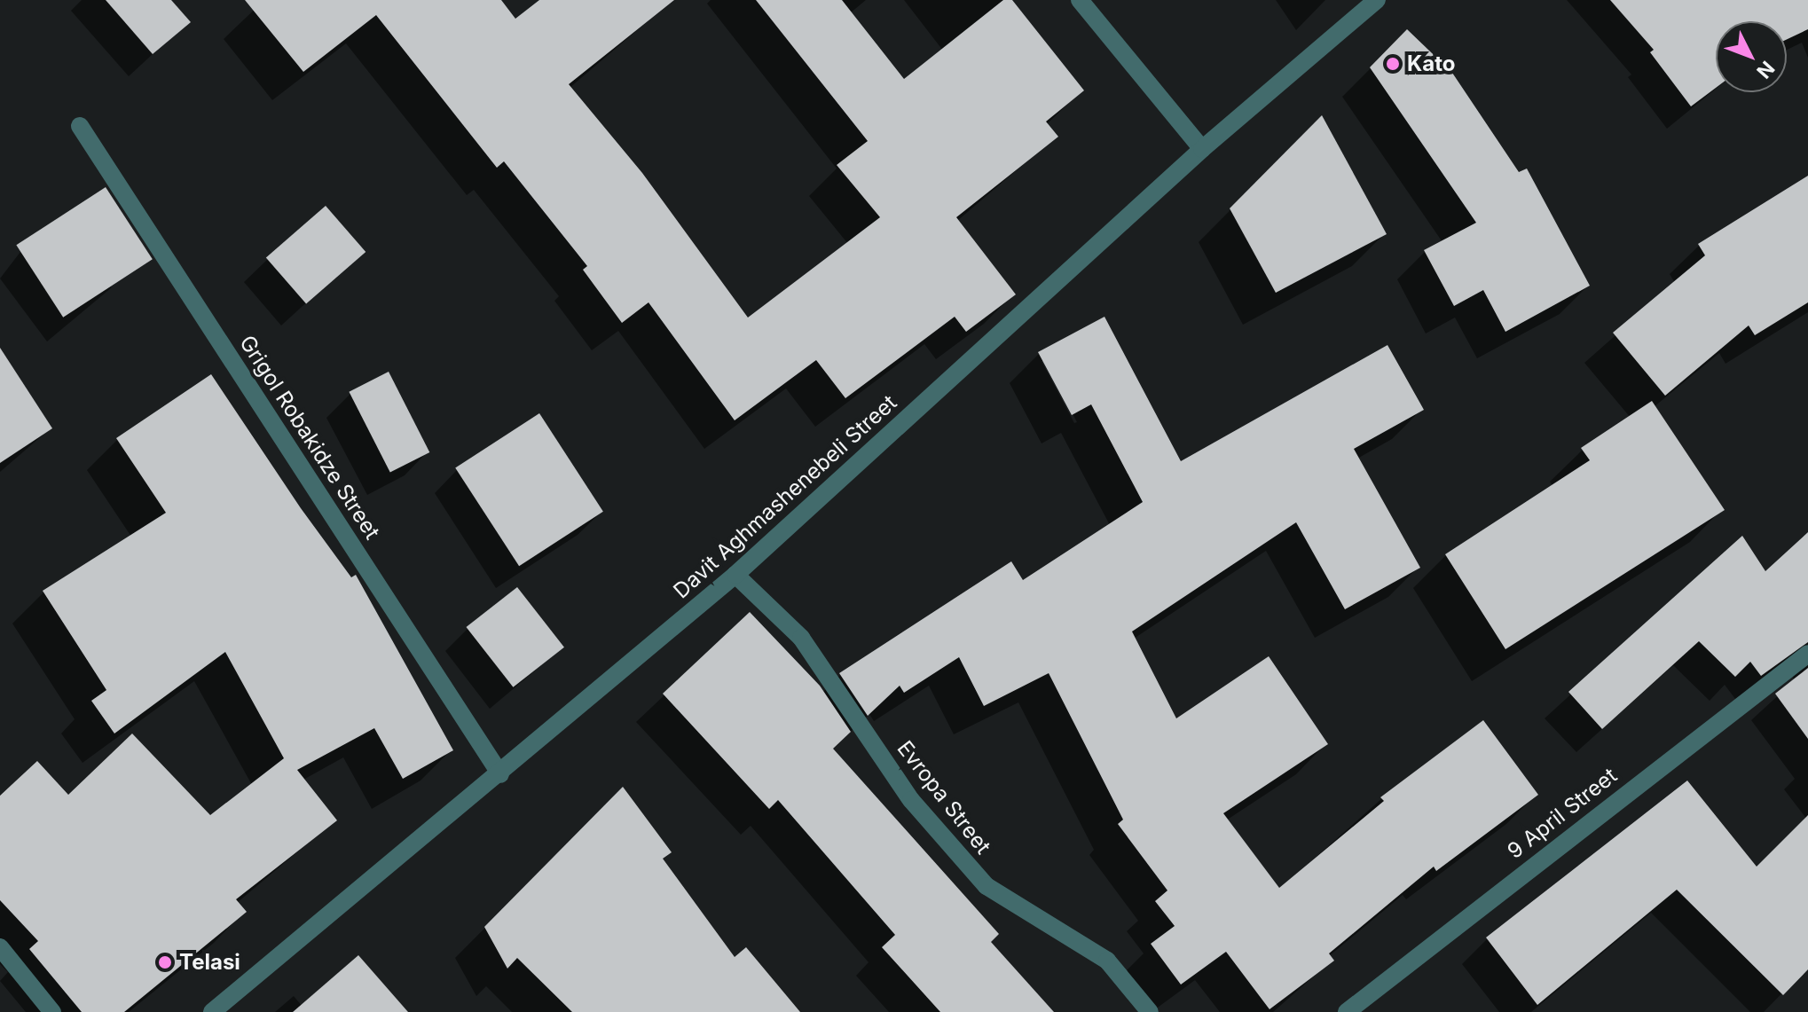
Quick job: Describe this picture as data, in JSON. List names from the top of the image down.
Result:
{
  "streets": {
    "street": [
      "Grigol Robakidze Street",
      "Davit Aghmashenebeli Street",
      "Evropa Street",
      "9 April Street"
    ]
  },
  "crossings": [
    ["Grigol Robakidze Street", "Davit Aghmashenebeli Street"],
    ["Davit Aghmashenebeli Street", "Evropa Street"]
  ],
  "places": ["Kato", "Telasi"],
  "north": "bottom right"
}
